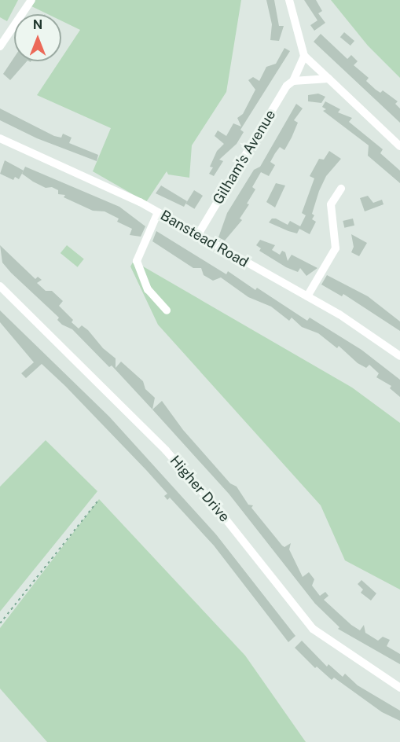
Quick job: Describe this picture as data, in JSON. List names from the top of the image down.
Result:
{
  "streets": {
    "street": ["Gilham's Avenue", "Banstead Road", "Higher Drive"]
  },
  "crossings": [
    ["Gilham's Avenue", "Banstead Road"]
  ],
  "north": "top"
}
